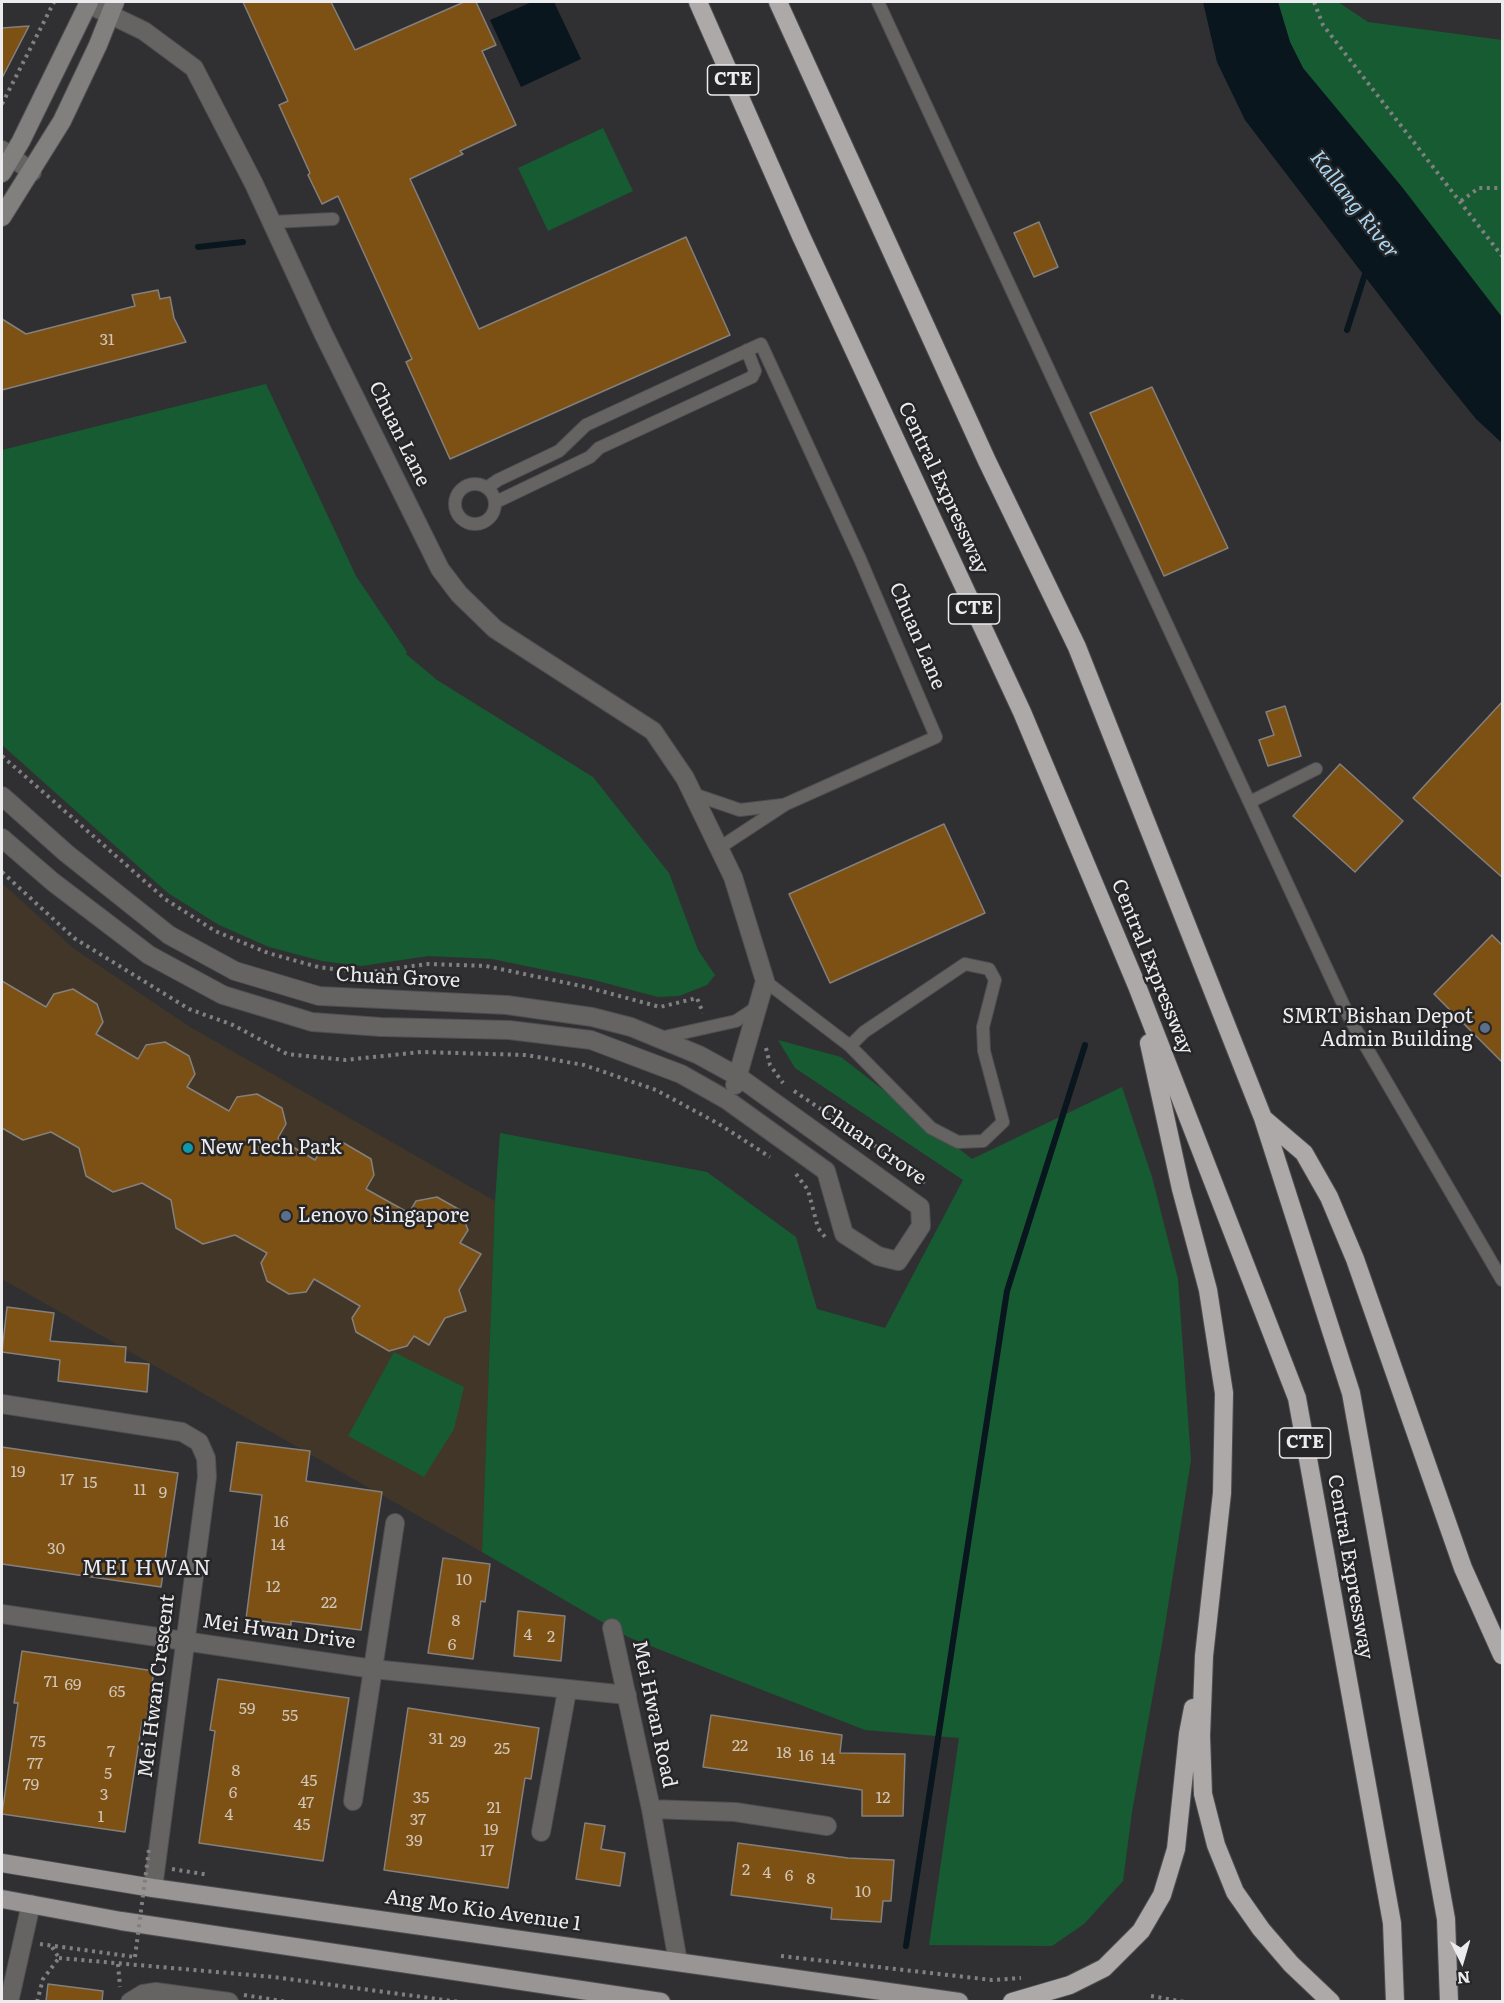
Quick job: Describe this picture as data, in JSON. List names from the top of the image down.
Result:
{
  "streets": {
    "highway": ["CTE", "Central Expressway"],
    "main road": ["Ang Mo Kio Avenue 1"],
    "street": [
      "Chuan Lane",
      "Chuan Grove",
      "Mei Hwan Drive",
      "Mei Hwan Crescent",
      "Mei Hwan Road"
    ]
  },
  "crossings": [
    ["Mei Hwan Drive", "Mei Hwan Crescent"],
    ["Mei Hwan Drive", "Mei Hwan Road"],
    ["Mei Hwan Crescent", "Ang Mo Kio Avenue 1"],
    ["Mei Hwan Road", "Ang Mo Kio Avenue 1"]
  ],
  "districts": ["MEI HWAN"],
  "water": ["Kallang River"],
  "places": ["SMRT Bishan Depot Admin Building", "New Tech Park", "Lenovo Singapore"],
  "house_numbers": [
    "31",
    "19",
    "17",
    "15",
    "11",
    "9",
    "16",
    "14",
    "30",
    "10",
    "12",
    "22",
    "8",
    "4",
    "2",
    "6",
    "71",
    "69",
    "65",
    "59",
    "55",
    "31",
    "75",
    "29",
    "22",
    "25",
    "7",
    "18",
    "16",
    "14",
    "77",
    "8",
    "5",
    "45",
    "79",
    "6",
    "3",
    "35",
    "12",
    "47",
    "21",
    "4",
    "1",
    "37",
    "45",
    "19",
    "39",
    "17",
    "2",
    "4",
    "6",
    "8",
    "10"
  ],
  "north": "bottom"
}
